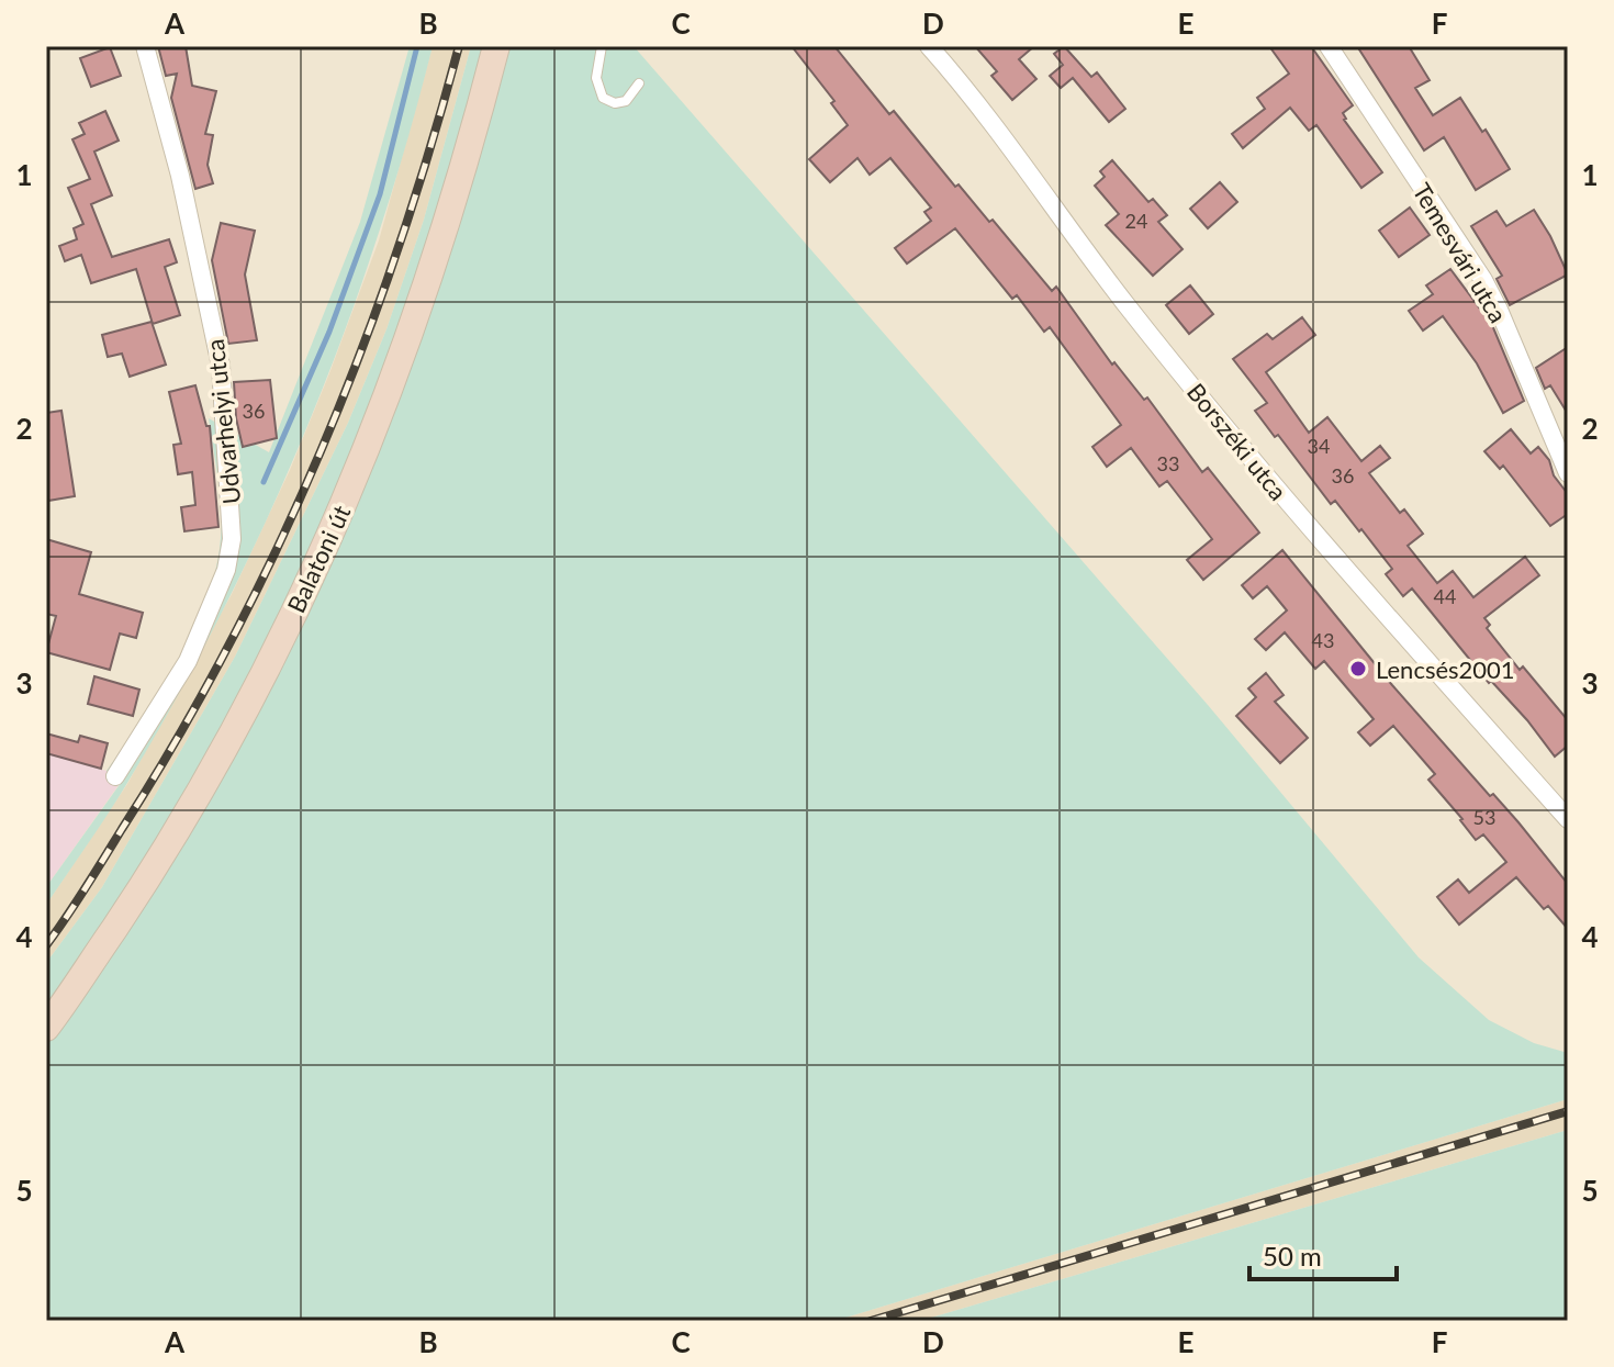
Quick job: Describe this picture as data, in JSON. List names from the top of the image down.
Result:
{
  "streets": {
    "main road": ["Balatoni út"],
    "street": ["Temesvári utca", "Udvarhelyi utca", "Borszéki utca"]
  },
  "places": ["Lencsés2001"],
  "house_numbers": [
    "24",
    "36",
    "34",
    "33",
    "36",
    "44",
    "43",
    "53"
  ],
  "scale_bar": "50 m",
  "grid": {
    "columns": [
      "A",
      "B",
      "C",
      "D",
      "E",
      "F"
    ],
    "rows": [
      "1",
      "2",
      "3",
      "4",
      "5"
    ]
  }
}
